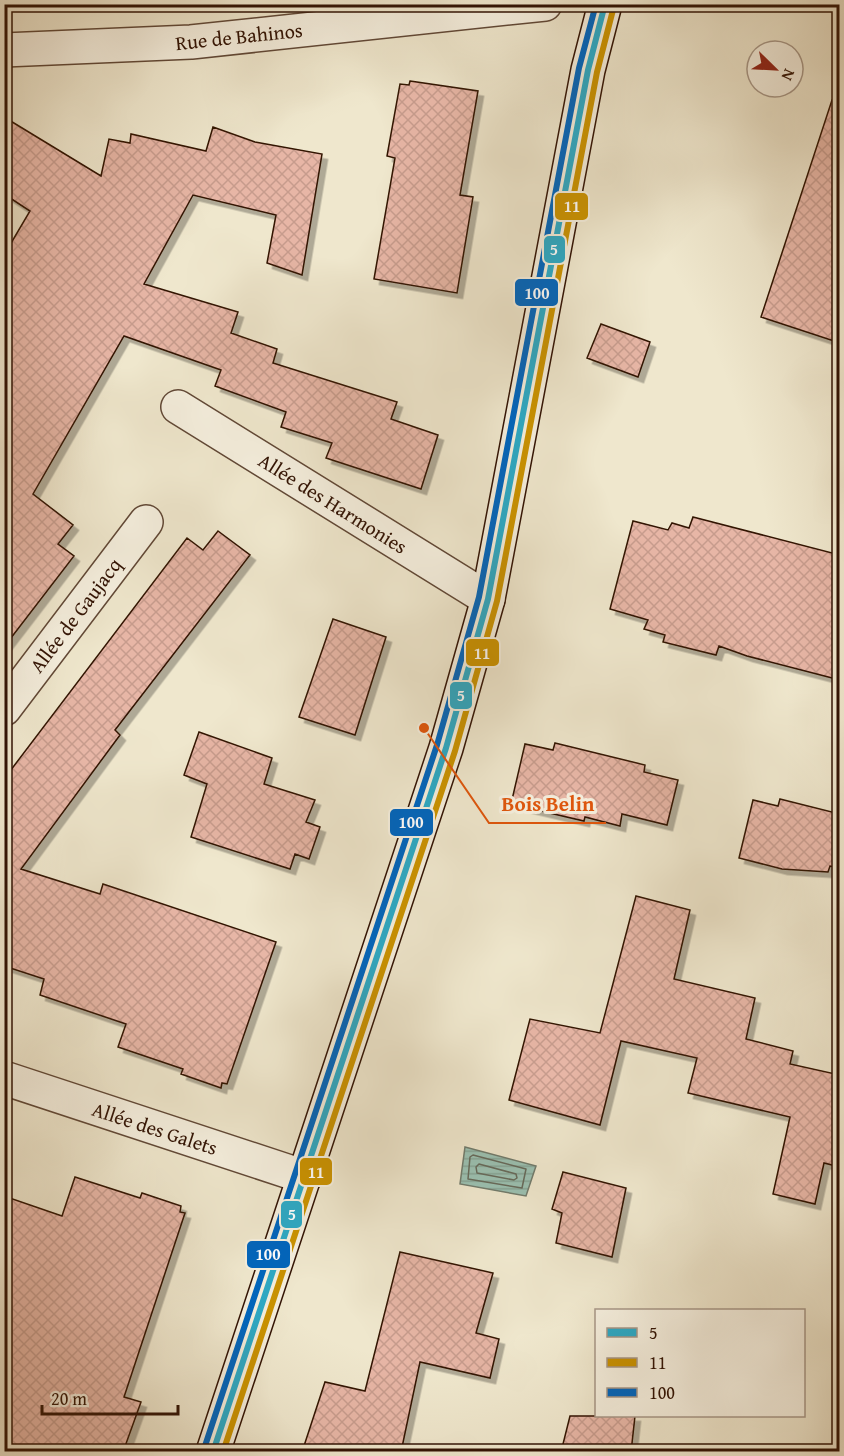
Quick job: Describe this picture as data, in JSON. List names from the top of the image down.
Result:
{
  "streets": {
    "street": [
      "Rue de Bahinos",
      "Allée des Harmonies",
      "Allée de Gaujacq",
      "Allée des Galets"
    ]
  },
  "places": ["Bois Belin"],
  "lines": ["transit line 5", "transit line 100", "transit line 11"],
  "legend": ["5", "11", "100"],
  "scale_bar": "20 m",
  "north": "bottom right"
}
